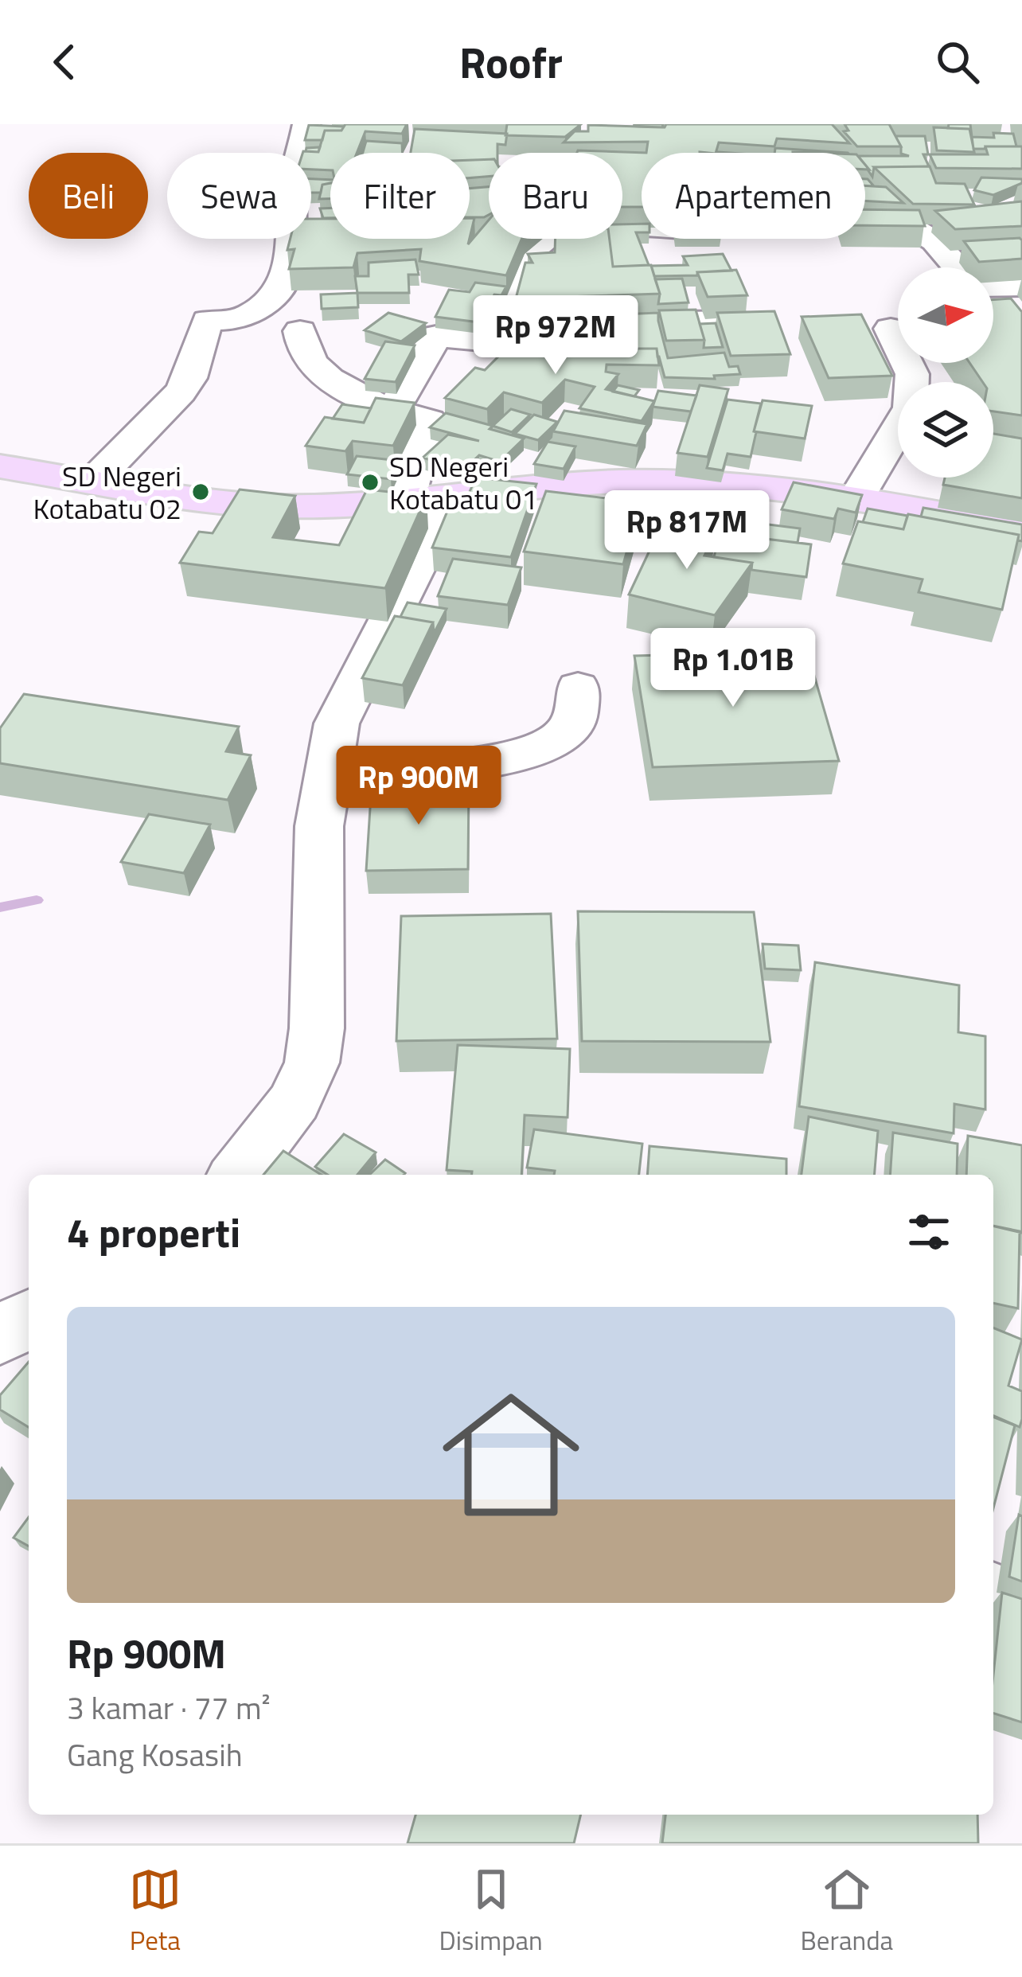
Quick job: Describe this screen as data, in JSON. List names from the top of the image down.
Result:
{
  "places": ["SD Negeri Kotabatu 01", "SD Negeri Kotabatu 02"],
  "north": "right",
  "page": {
    "header": "Roofr",
    "chip": [
      "Beli",
      "Sewa",
      "Filter",
      "Baru",
      "Apartemen"
    ],
    "price": [
      "Rp 972M",
      "Rp 817M",
      "Rp 1.01B",
      "Rp 900M"
    ],
    "heading": "4 properti",
    "list": [
      {
        "name": "Rp 900M",
        "note": "3 kamar · 77 m² · Gang Kosasih"
      }
    ],
    "tabs": ["Peta", "Disimpan", "Beranda"]
  }
}
